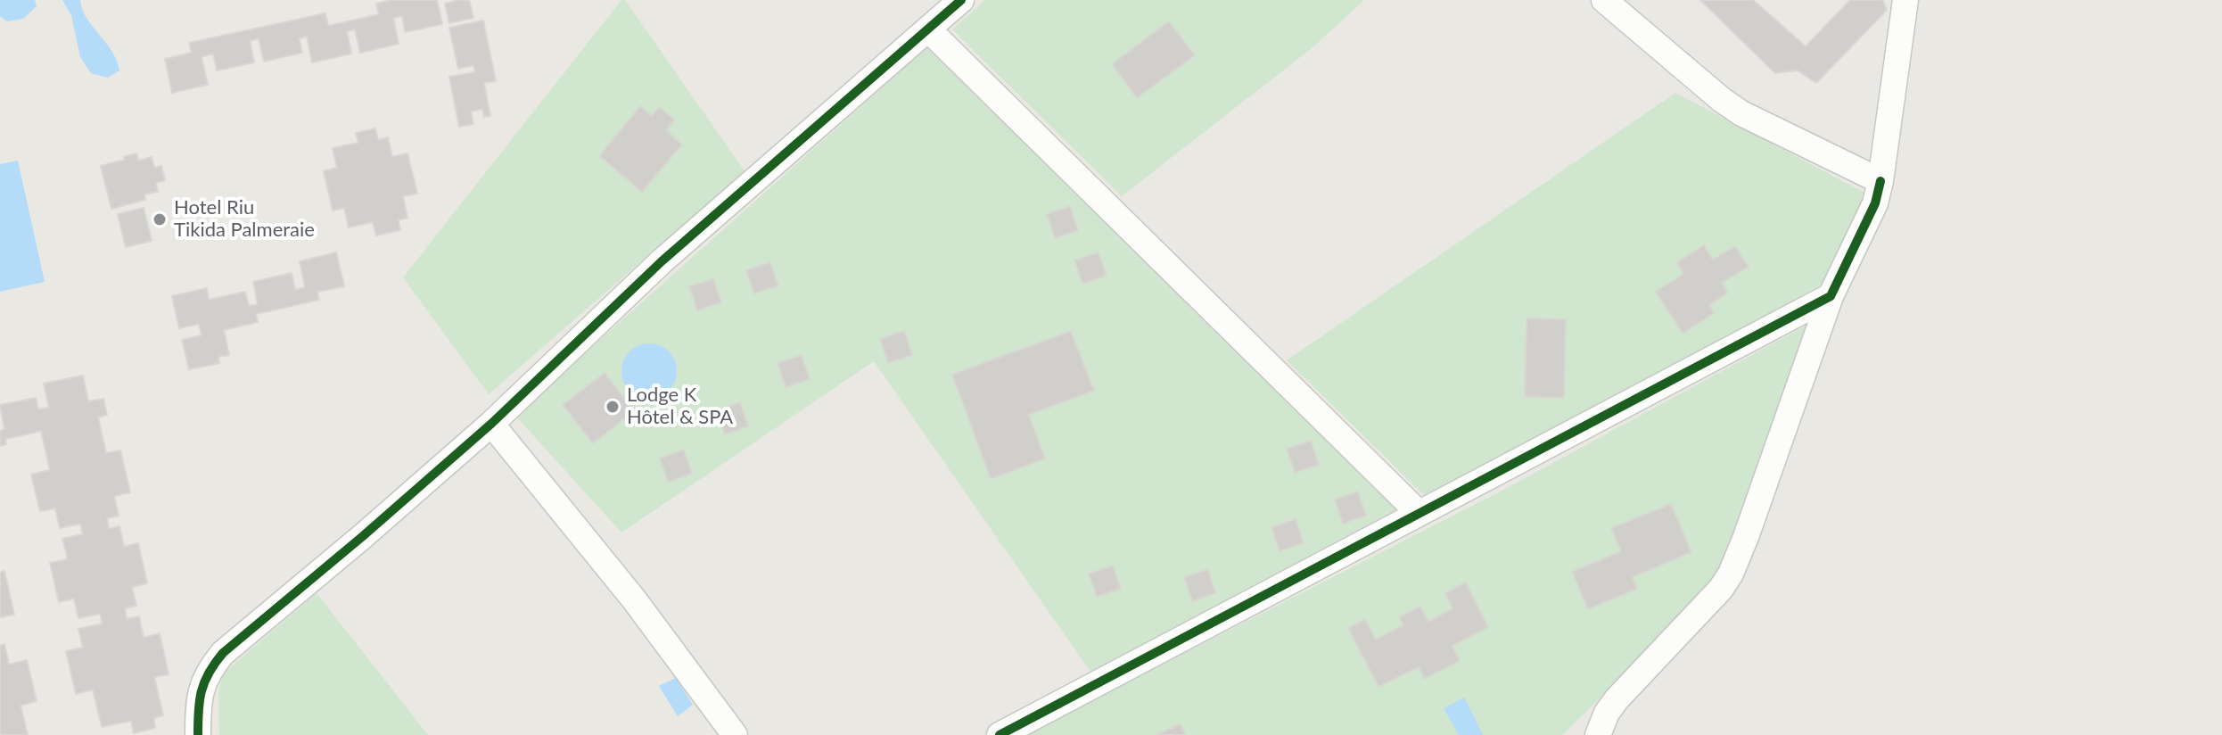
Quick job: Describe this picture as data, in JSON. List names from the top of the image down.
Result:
{
  "places": ["Hotel Riu Tikida Palmeraie", "Lodge K Hôtel & SPA"]
}
